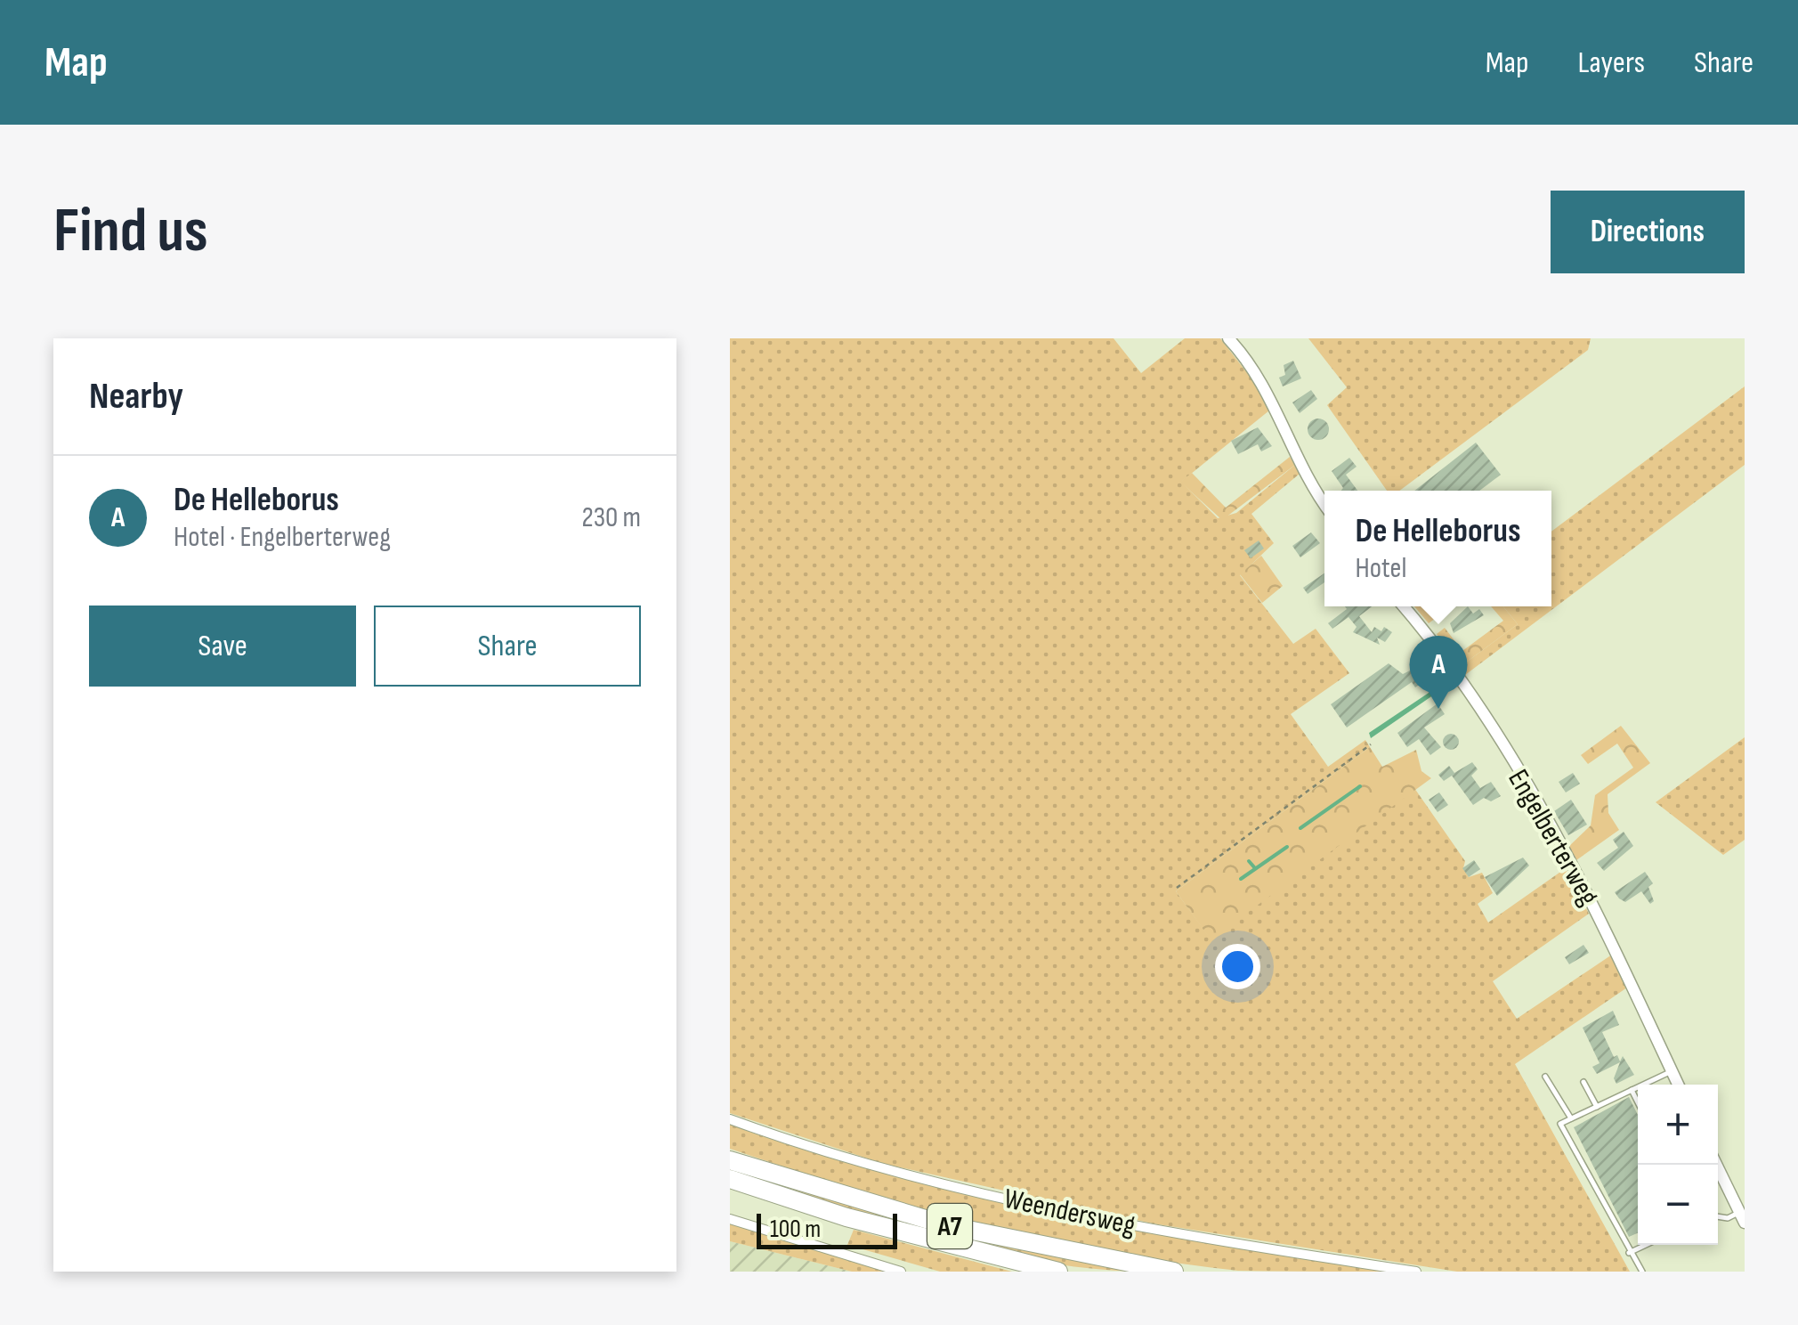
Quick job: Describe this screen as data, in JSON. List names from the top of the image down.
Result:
{
  "streets": {
    "highway": ["A7"],
    "street": ["Engelberterweg", "Weendersweg"]
  },
  "scale_bar": "100 m",
  "page": {
    "header": "Map",
    "nav": ["Map", "Layers", "Share"],
    "buttons": [
      "Directions",
      ["Save", "Share"]
    ],
    "title": "Find us",
    "heading": "Nearby",
    "list": [
      {
        "mark": "A",
        "name": "De Helleborus",
        "note": "Hotel · Engelberterweg",
        "value": "230 m"
      }
    ],
    "popup": ["De Helleborus", "Hotel"],
    "pins": "A",
    "map_buttons": ["+", "−"],
    "scale": "100 m"
  }
}
